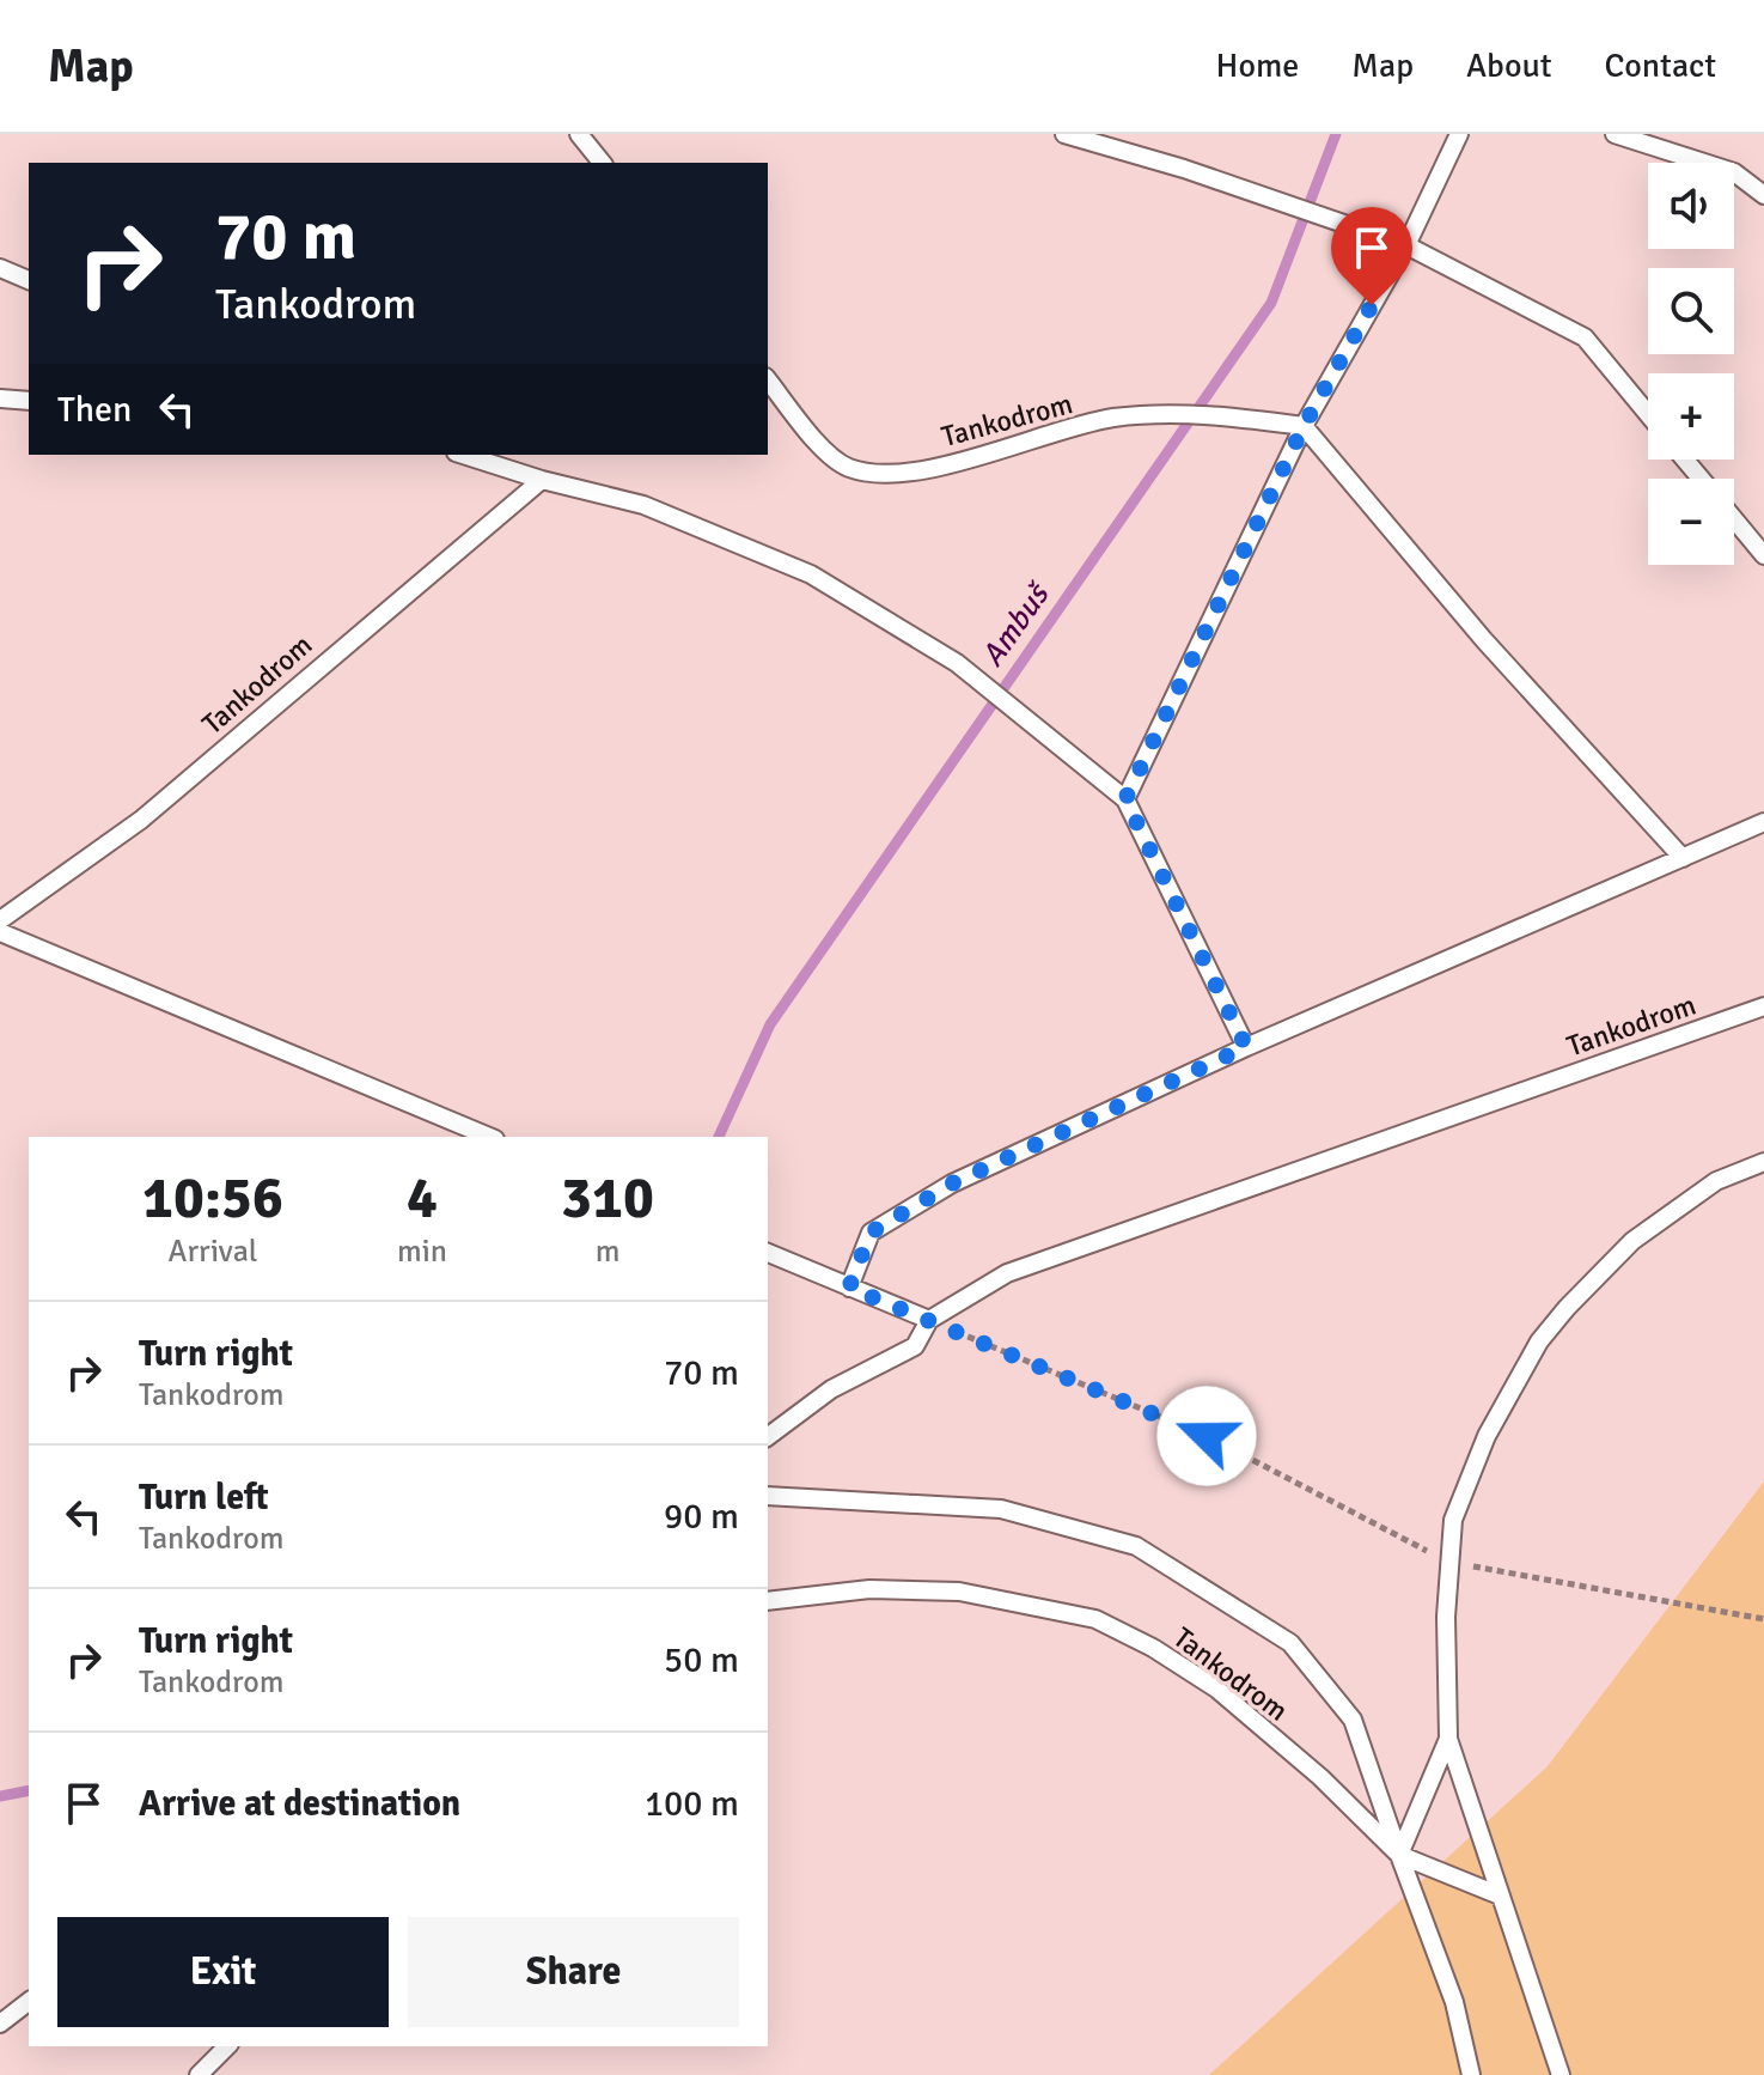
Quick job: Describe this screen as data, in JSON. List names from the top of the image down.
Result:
{
  "streets": {
    "lane": ["Tankodrom"]
  },
  "water": ["Ambuš"],
  "page": {
    "header": "Map",
    "nav": [
      "Home",
      "Map",
      "About",
      "Contact"
    ],
    "map_buttons": ["+", "−"],
    "turn": ["70 m", "Tankodrom"],
    "then": "Then",
    "eta": [
      "10:56",
      "Arrival",
      "4",
      "min",
      "310",
      "m"
    ],
    "list": [
      {
        "name": "Turn right",
        "note": "Tankodrom",
        "value": "70 m"
      },
      {
        "name": "Turn left",
        "note": "Tankodrom",
        "value": "90 m"
      },
      {
        "name": "Turn right",
        "note": "Tankodrom",
        "value": "50 m"
      },
      {
        "name": "Arrive at destination",
        "value": "100 m"
      }
    ],
    "buttons": ["Exit", "Share"]
  }
}
